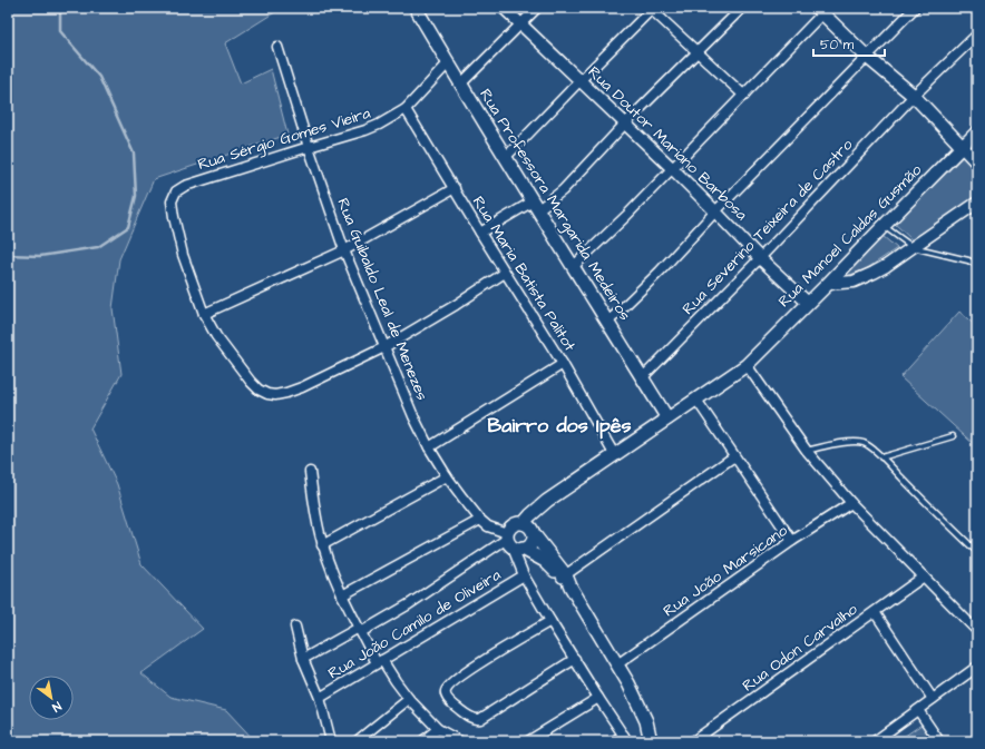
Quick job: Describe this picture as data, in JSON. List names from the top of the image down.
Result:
{
  "streets": {
    "main road": ["Rua Professora Margarida Medeiros", "Rua Manoel Caldas Gusmão"],
    "street": [
      "Rua Sérgio Gomes Vieira",
      "Rua Doutor Mariano Barbosa",
      "Rua Severino Teixeira de Castro",
      "Rua Maria Batista Palitot",
      "Rua Guibaldo Leal de Menezes",
      "Rua João Marsicano",
      "Rua João Camilo de Oliveira",
      "Rua Odon Carvalho"
    ]
  },
  "crossings": [
    ["Rua Sérgio Gomes Vieira", "Rua Professora Margarida Medeiros"],
    ["Rua Sérgio Gomes Vieira", "Rua Maria Batista Palitot"],
    ["Rua Sérgio Gomes Vieira", "Rua Guibaldo Leal de Menezes"],
    ["Rua Doutor Mariano Barbosa", "Rua Severino Teixeira de Castro"],
    ["Rua Doutor Mariano Barbosa", "Rua Manoel Caldas Gusmão"],
    ["Rua Professora Margarida Medeiros", "Rua Severino Teixeira de Castro"],
    ["Rua Professora Margarida Medeiros", "Rua Manoel Caldas Gusmão"],
    ["Rua Manoel Caldas Gusmão", "Rua Maria Batista Palitot"],
    ["Rua Manoel Caldas Gusmão", "Rua Guibaldo Leal de Menezes"]
  ],
  "districts": ["Bairro dos Ipês"],
  "scale_bar": "50 m",
  "north": "bottom right"
}
